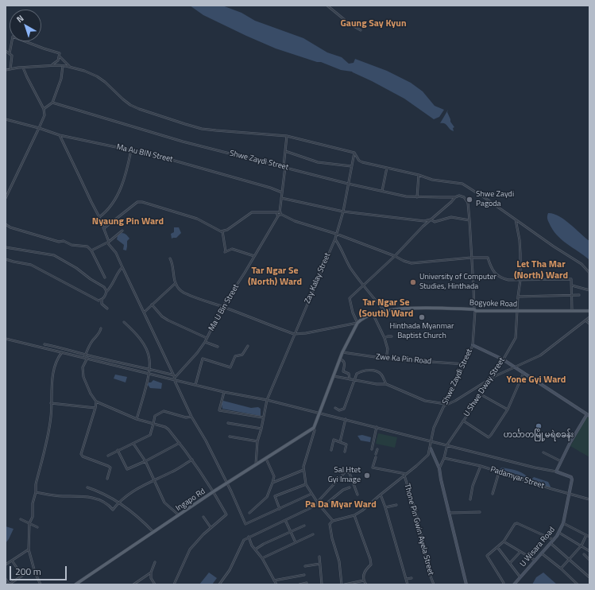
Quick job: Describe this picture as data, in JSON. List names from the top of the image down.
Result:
{
  "streets": {
    "main road": ["Bogyoke Road", "Ingapo Rd"],
    "street": [
      "Ma Au BIN Street",
      "Shwe Zaydi Street",
      "Zay Kalay Street",
      "Ma U Bin Street",
      "Zwe Ka Pin Road",
      "U Shwe Dway Street",
      "Padamyar Street",
      "Thone Pin Gwin Ayela Street",
      "U Wisara Road"
    ]
  },
  "crossings": [
    ["Ma Au BIN Street", "Ma U Bin Street"],
    ["Shwe Zaydi Street", "Zay Kalay Street"],
    ["Shwe Zaydi Street", "Bogyoke Road"],
    ["Shwe Zaydi Street", "Ma U Bin Street"],
    ["Shwe Zaydi Street", "Zwe Ka Pin Road"],
    ["Zay Kalay Street", "Ingapo Rd"],
    ["Bogyoke Road", "U Shwe Dway Street"],
    ["U Shwe Dway Street", "Padamyar Street"],
    ["Padamyar Street", "U Wisara Road"]
  ],
  "districts": [
    "Gaung Say Kyun",
    "Nyaung Pin Ward",
    "Let Tha Mar (North) Ward",
    "Tar Ngar Se (North) Ward",
    "Tar Ngar Se (South) Ward",
    "Yone Gyi Ward",
    "Pa Da Myar Ward"
  ],
  "places": [
    "Shwe Zaydi Pagoda",
    "University of Computer Studies, Hinthada",
    "Hinthada Myanmar Baptist Church",
    "ဟင်္သာတမြို့မရဲစခန်း",
    "Sal Htet Gyi Image"
  ],
  "scale_bar": "200 m",
  "north": "top left"
}
